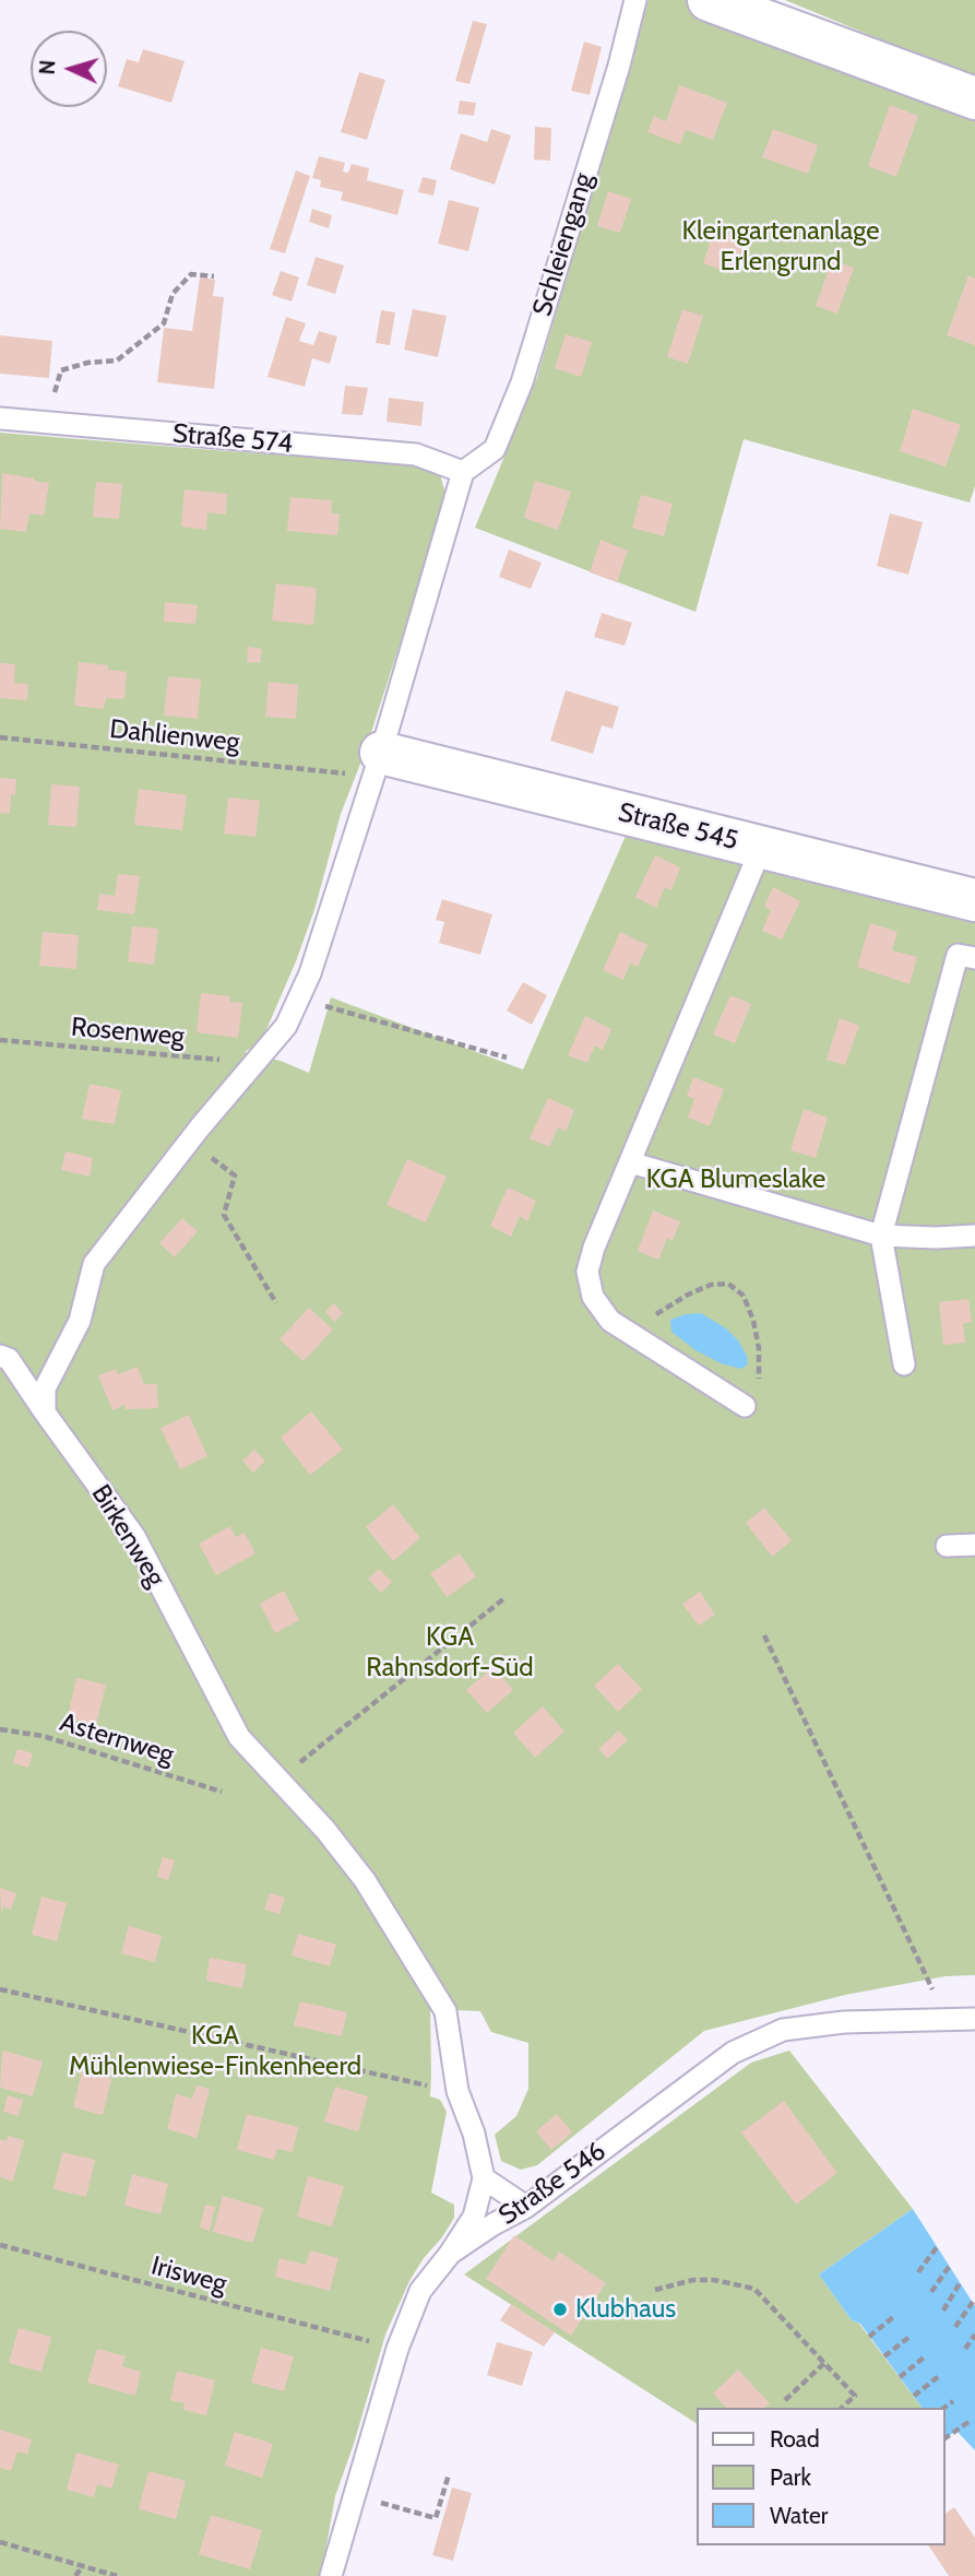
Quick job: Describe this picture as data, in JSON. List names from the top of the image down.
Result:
{
  "streets": {
    "street": ["Straße 545"],
    "lane": [
      "Schleiengang",
      "Straße 574",
      "Birkenweg",
      "Straße 546"
    ],
    "path": [
      "Dahlienweg",
      "Rosenweg",
      "Asternweg",
      "Irisweg"
    ]
  },
  "crossings": [
    ["Schleiengang", "Straße 574"]
  ],
  "parks": [
    "Kleingartenanlage Erlengrund",
    "KGA Blumeslake",
    "KGA Rahnsdorf-Süd",
    "KGA Mühlenwiese-Finkenheerd"
  ],
  "places": ["Klubhaus"],
  "legend": ["Road", "Park", "Water"],
  "north": "left"
}
